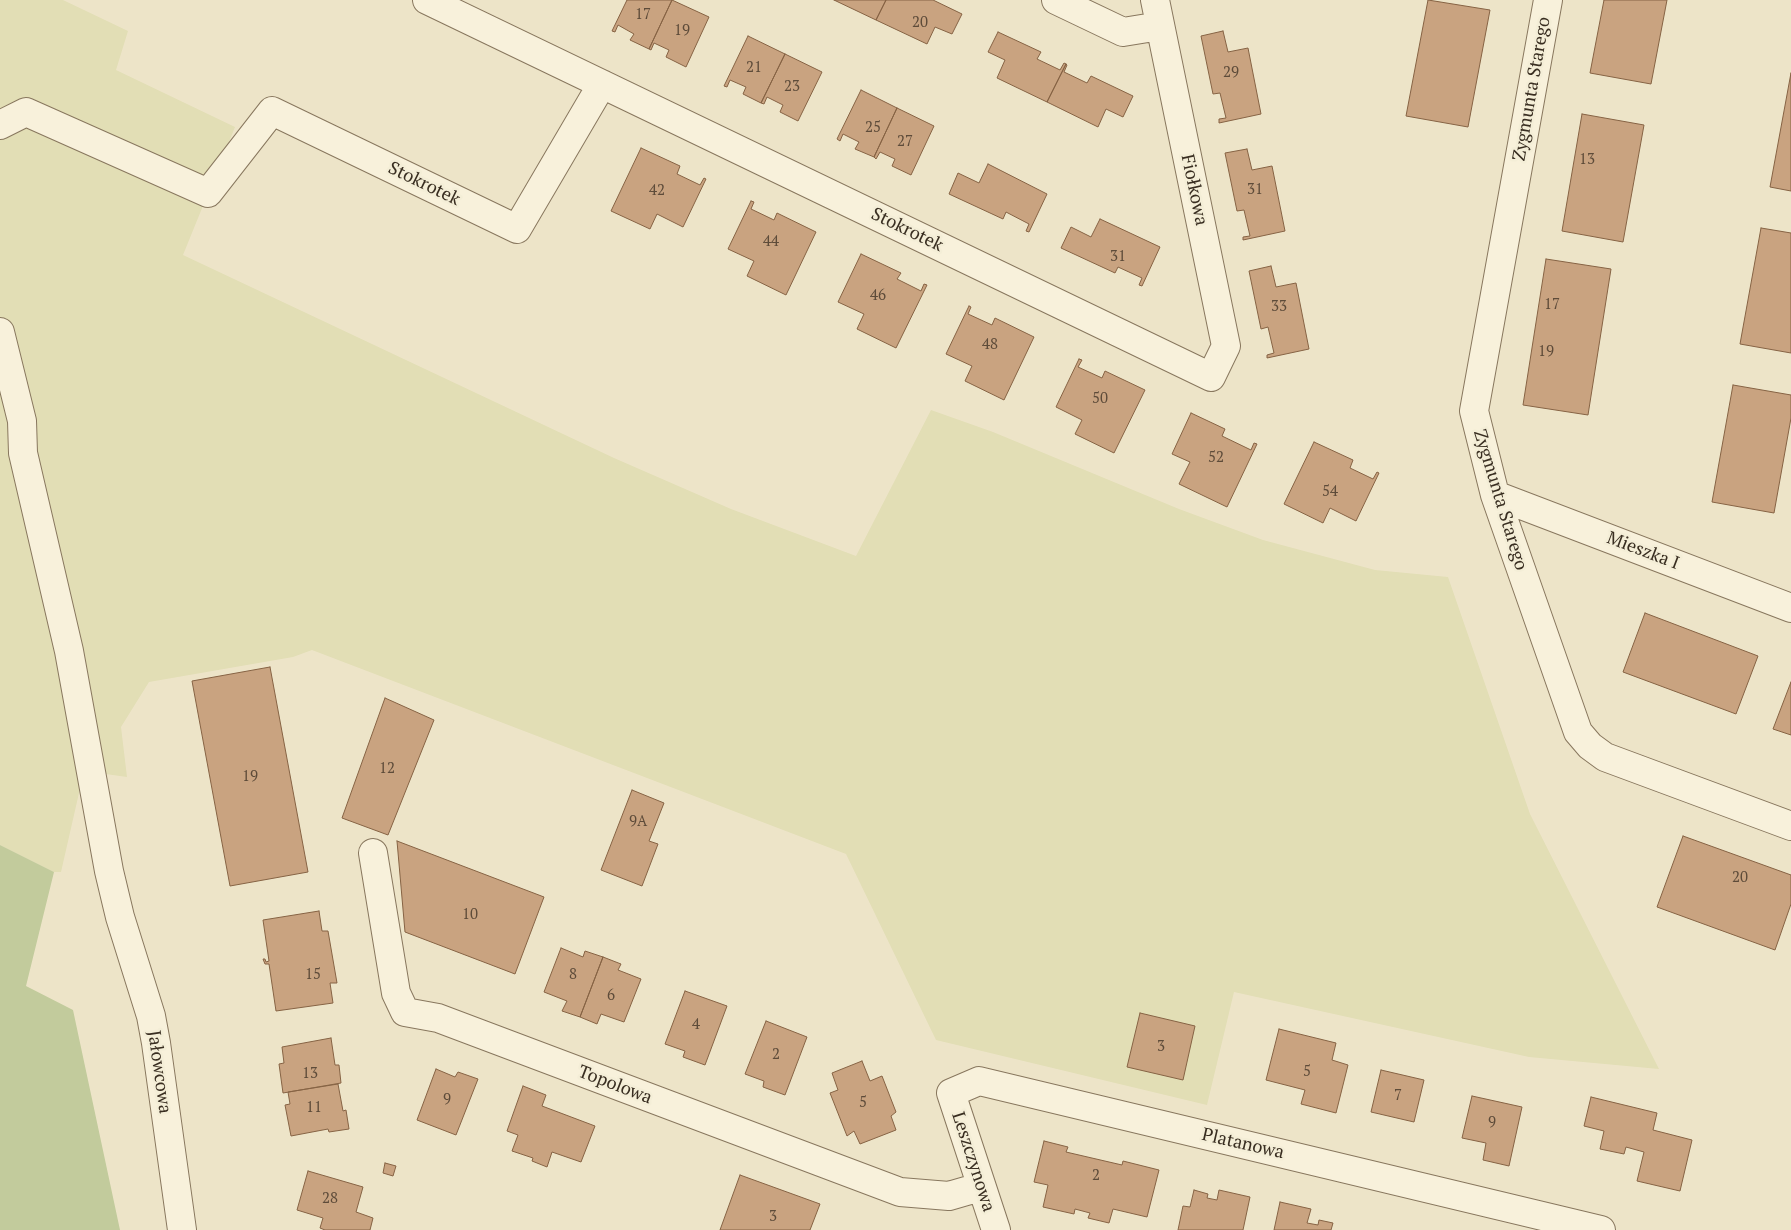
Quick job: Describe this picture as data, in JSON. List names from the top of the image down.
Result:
{
  "streets": {
    "street": [
      "Zygmunta Starego",
      "Stokrotek",
      "Fiołkowa",
      "Mieszka I",
      "Jałowcowa",
      "Topolowa",
      "Platanowa",
      "Leszczynowa"
    ]
  },
  "crossings": [
    ["Zygmunta Starego", "Mieszka I"],
    ["Stokrotek", "Fiołkowa"],
    ["Topolowa", "Leszczynowa"],
    ["Platanowa", "Leszczynowa"]
  ],
  "house_numbers": [
    "17",
    "20",
    "19",
    "21",
    "29",
    "23",
    "25",
    "27",
    "13",
    "31",
    "42",
    "44",
    "31",
    "46",
    "17",
    "33",
    "48",
    "19",
    "50",
    "52",
    "54",
    "12",
    "19",
    "9A",
    "20",
    "10",
    "15",
    "8",
    "6",
    "4",
    "3",
    "2",
    "5",
    "13",
    "7",
    "9",
    "5",
    "11",
    "9",
    "2",
    "28",
    "3"
  ]
}
